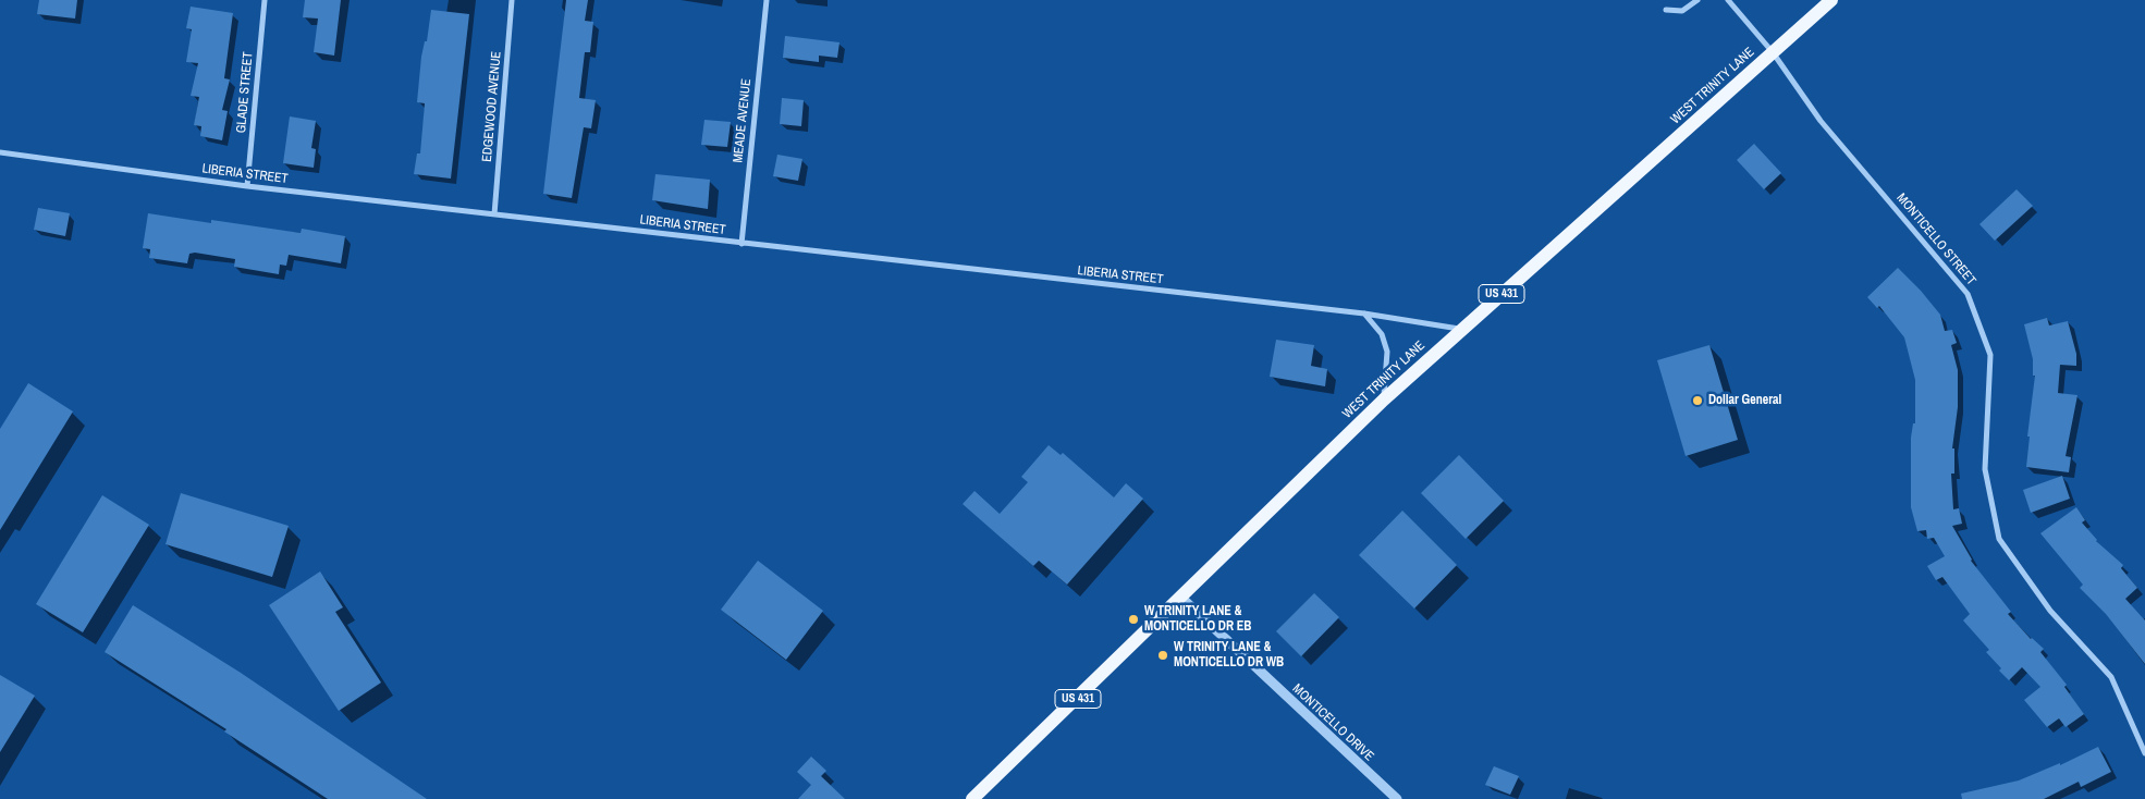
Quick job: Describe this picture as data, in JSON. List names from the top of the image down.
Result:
{
  "streets": {
    "main road": ["WEST TRINITY LANE", "US 431"],
    "street": [
      "GLADE STREET",
      "EDGEWOOD AVENUE",
      "MEADE AVENUE",
      "LIBERIA STREET",
      "MONTICELLO STREET",
      "MONTICELLO DRIVE"
    ]
  },
  "crossings": [
    ["WEST TRINITY LANE", "LIBERIA STREET"],
    ["WEST TRINITY LANE", "MONTICELLO STREET"],
    ["WEST TRINITY LANE", "MONTICELLO DRIVE"],
    ["GLADE STREET", "LIBERIA STREET"],
    ["EDGEWOOD AVENUE", "LIBERIA STREET"],
    ["MEADE AVENUE", "LIBERIA STREET"]
  ],
  "places": ["Dollar General", "W TRINITY LANE & MONTICELLO DR EB", "W TRINITY LANE & MONTICELLO DR WB"]
}
